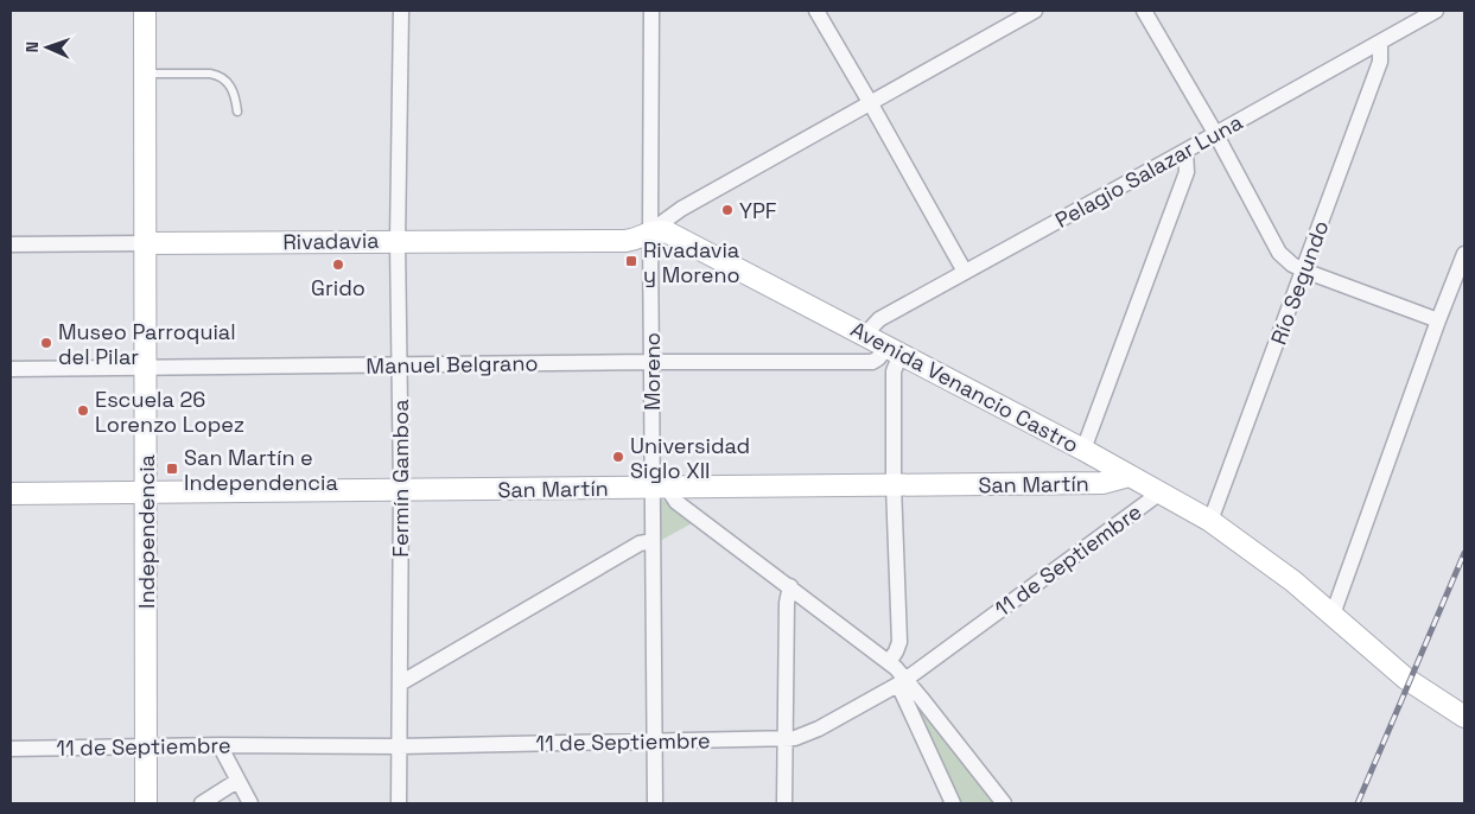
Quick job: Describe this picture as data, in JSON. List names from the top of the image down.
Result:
{
  "streets": {
    "street": [
      "Pelagio Salazar Luna",
      "Rivadavia",
      "Río Segundo",
      "Manuel Belgrano",
      "Moreno",
      "Avenida Venancio Castro",
      "Fermín Gamboa",
      "San Martín",
      "Independencia",
      "11 de Septiembre"
    ]
  },
  "crossings": [
    ["Pelagio Salazar Luna", "Río Segundo"],
    ["Pelagio Salazar Luna", "Avenida Venancio Castro"],
    ["Rivadavia", "Moreno"],
    ["Rivadavia", "Avenida Venancio Castro"],
    ["Rivadavia", "Fermín Gamboa"],
    ["Rivadavia", "Independencia"],
    ["Río Segundo", "Avenida Venancio Castro"],
    ["Manuel Belgrano", "Moreno"],
    ["Manuel Belgrano", "Avenida Venancio Castro"],
    ["Manuel Belgrano", "Fermín Gamboa"],
    ["Manuel Belgrano", "Independencia"],
    ["Moreno", "Avenida Venancio Castro"],
    ["Moreno", "San Martín"],
    ["Moreno", "11 de Septiembre"],
    ["Avenida Venancio Castro", "San Martín"],
    ["Avenida Venancio Castro", "11 de Septiembre"],
    ["Fermín Gamboa", "San Martín"],
    ["Fermín Gamboa", "11 de Septiembre"],
    ["San Martín", "Independencia"],
    ["Independencia", "11 de Septiembre"]
  ],
  "places": {
    "other": [
      "YPF",
      "Grido",
      "Museo Parroquial del Pilar",
      "Escuela 26 Lorenzo Lopez",
      "Universidad Siglo XII"
    ],
    "transit": ["Rivadavia y Moreno", "San Martín e Independencia"]
  },
  "north": "left"
}
